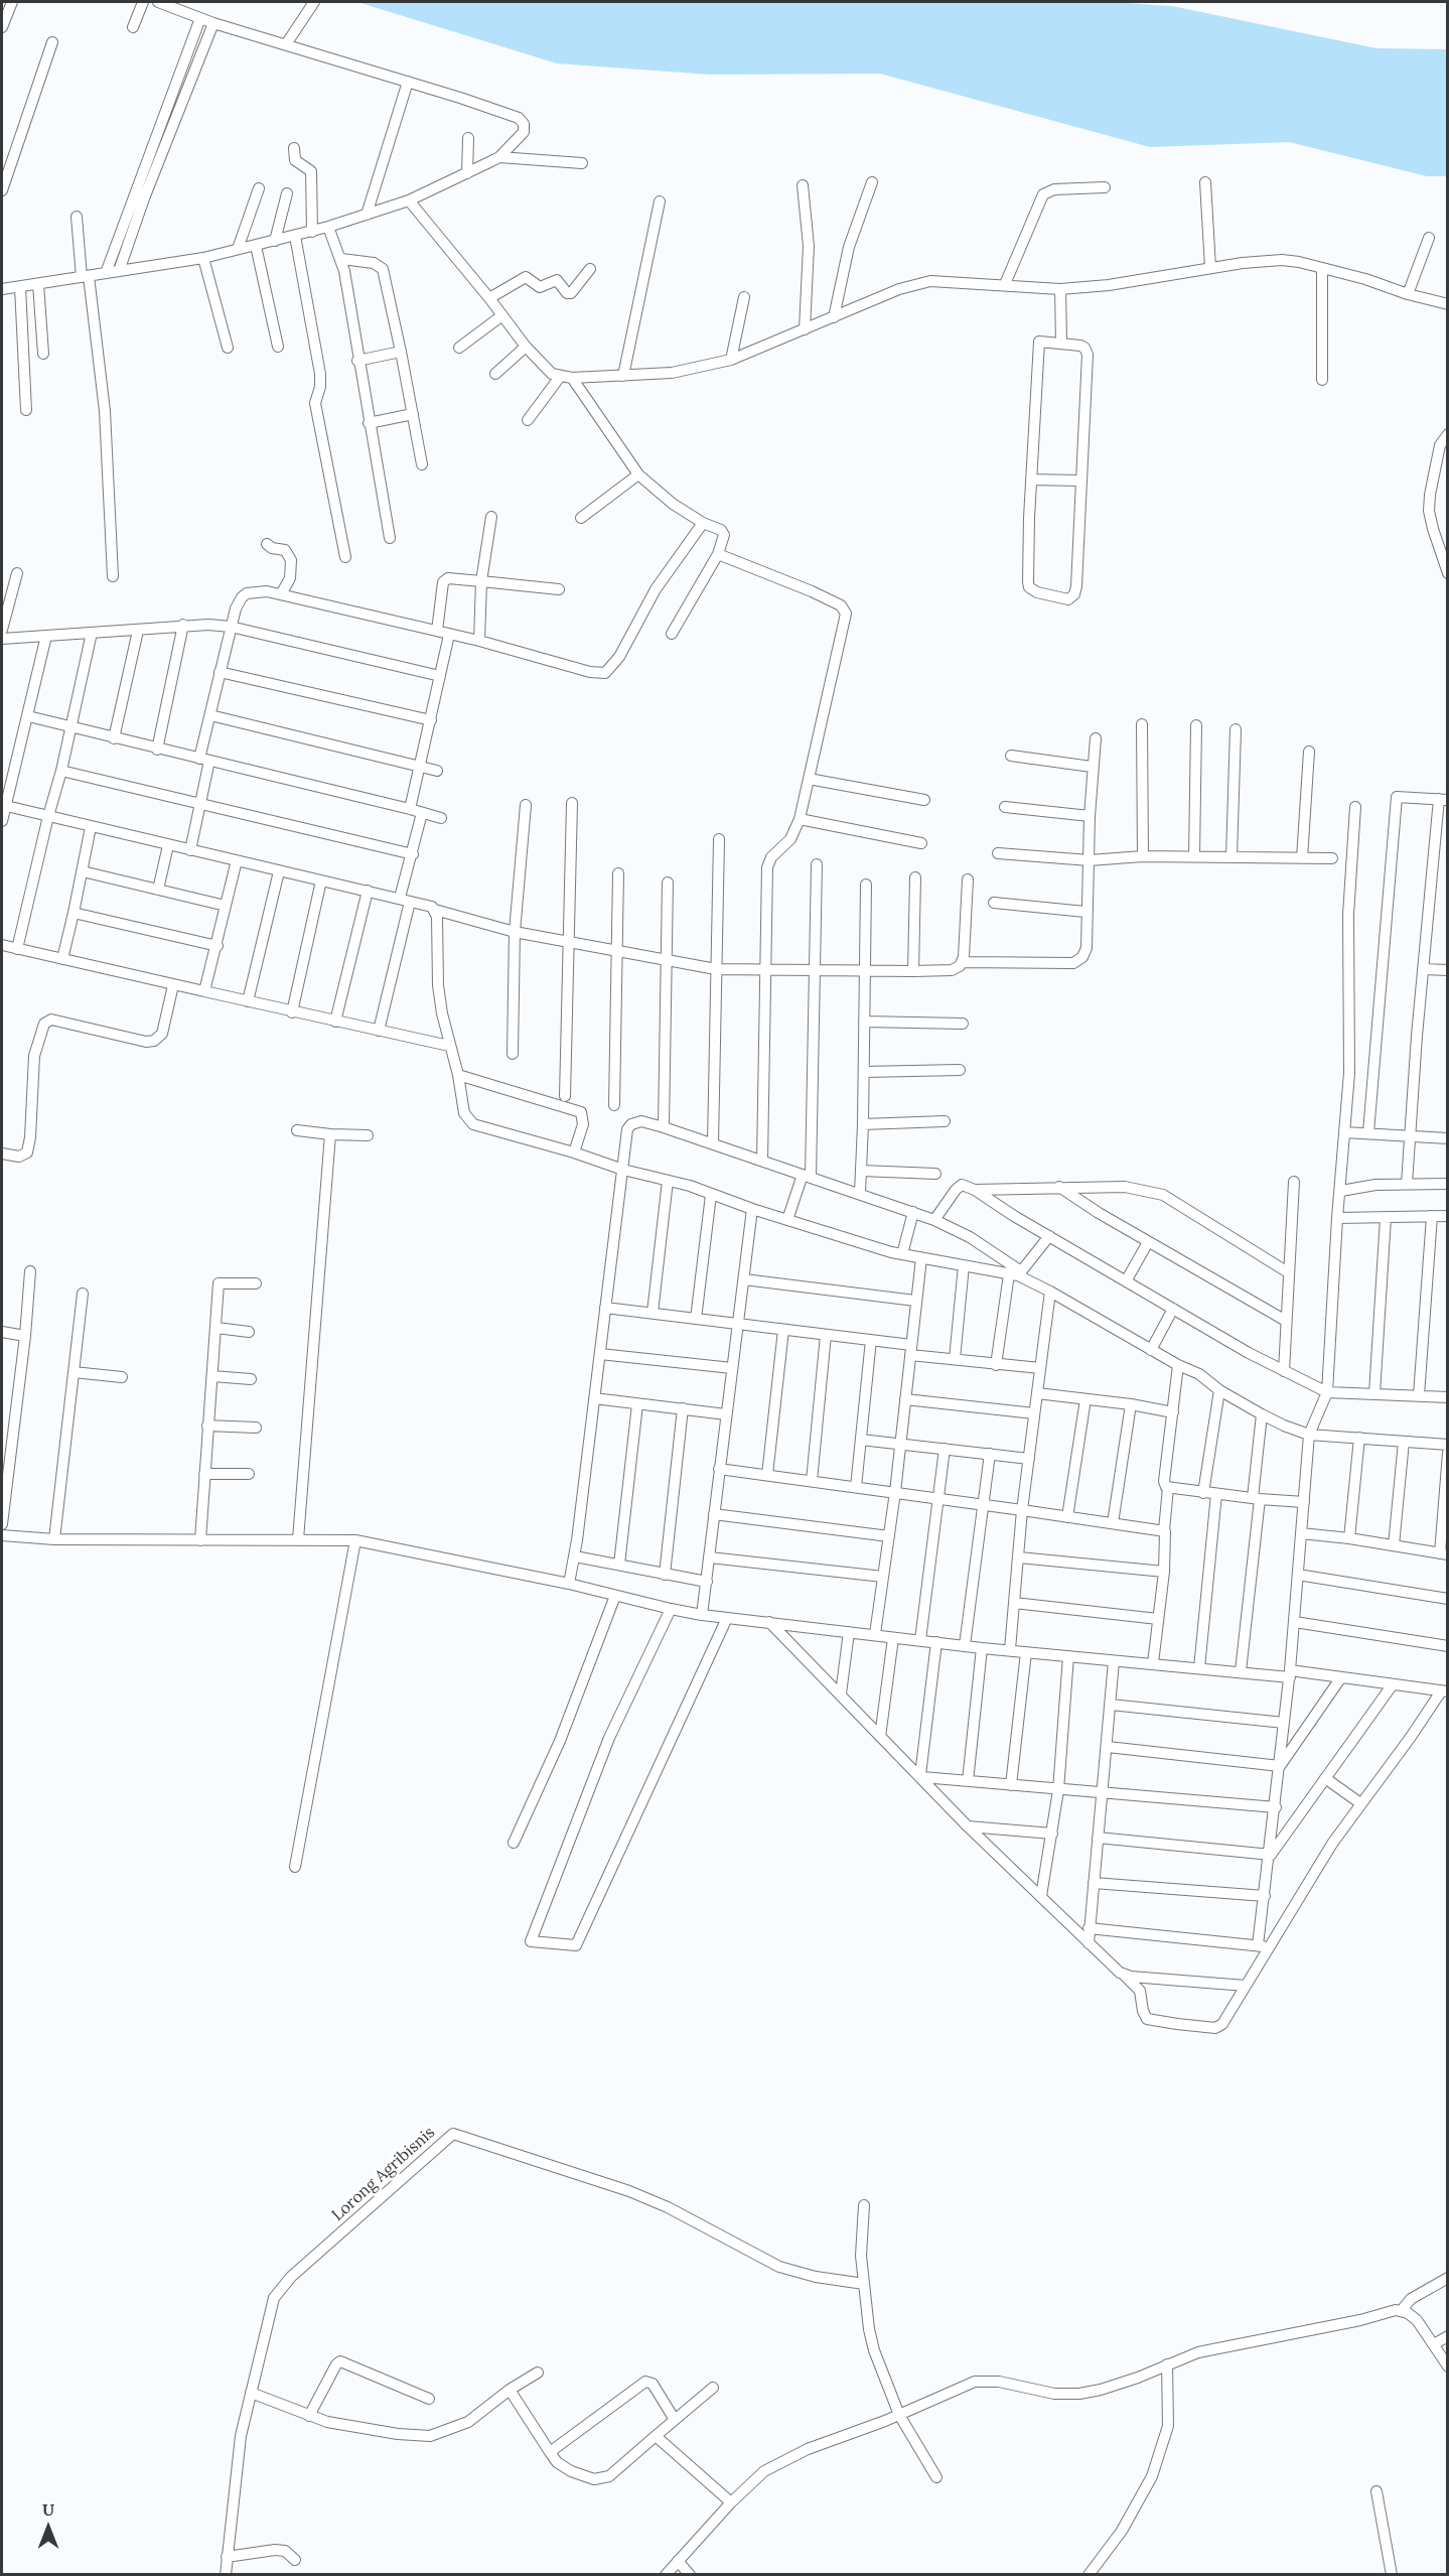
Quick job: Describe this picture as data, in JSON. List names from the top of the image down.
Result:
{
  "streets": {
    "street": ["Lorong Agribisnis"]
  },
  "north": "top"
}
